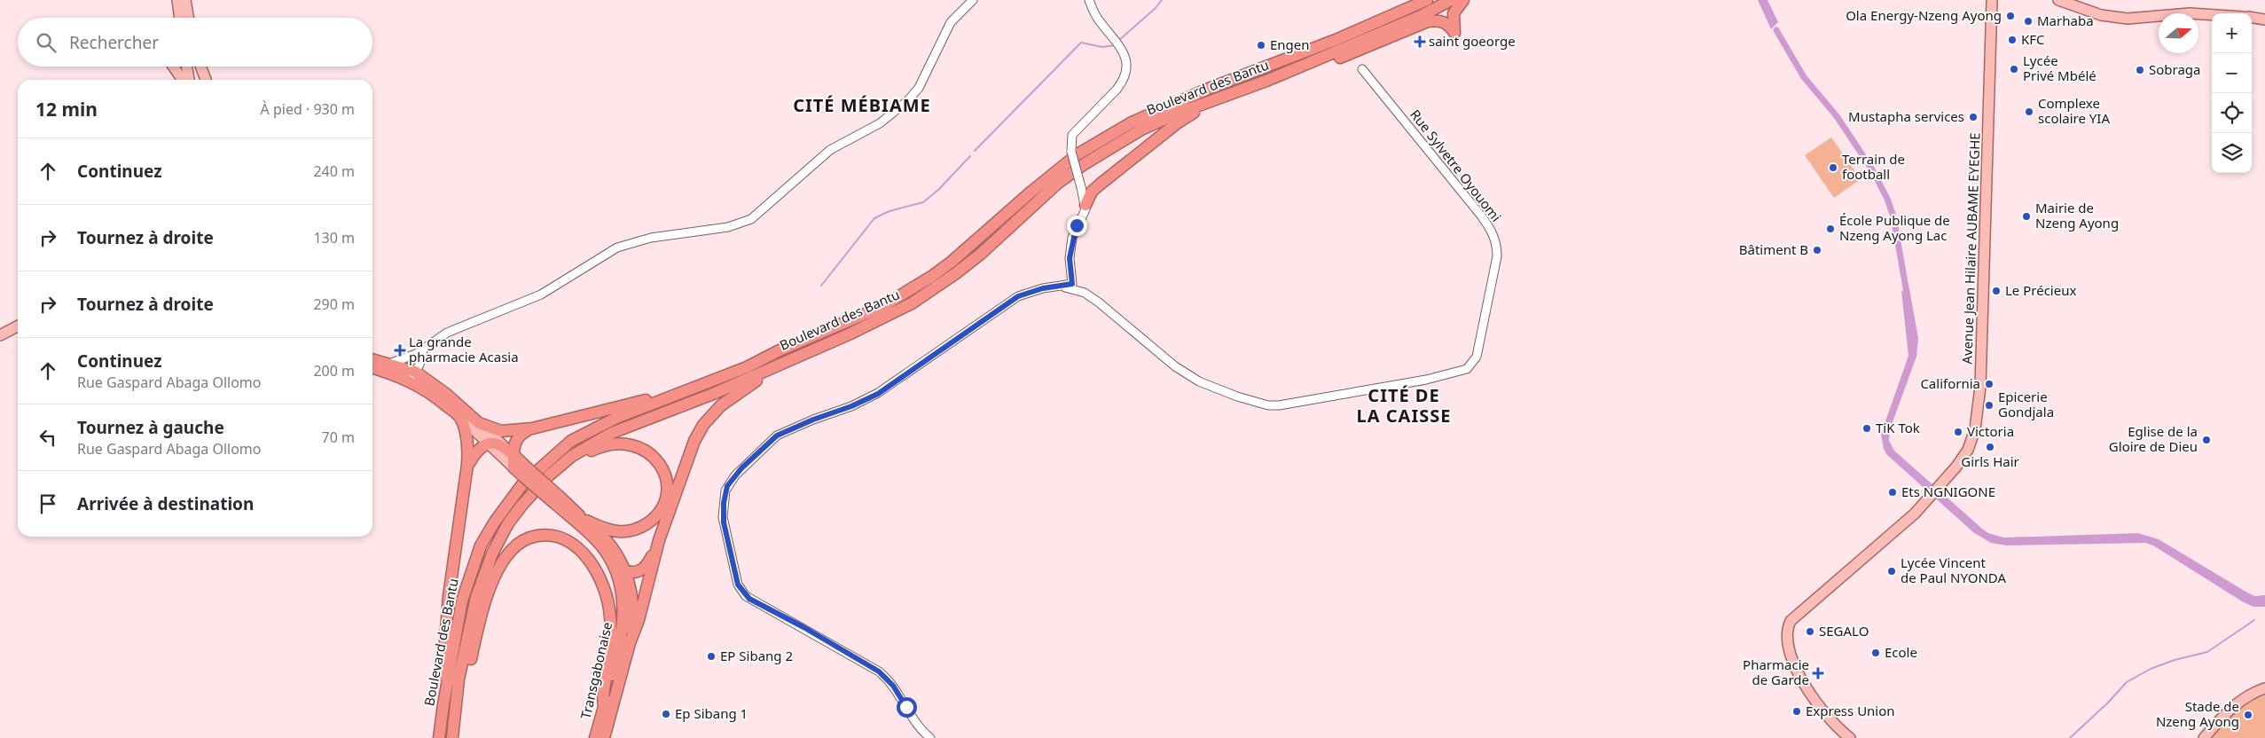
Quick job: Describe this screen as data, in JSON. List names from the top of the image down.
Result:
{
  "streets": {
    "highway": ["Boulevard des Bantu", "Transgabonaise"],
    "main road": ["Avenue Jean Hilaire AUBAME EYEGHE"],
    "street": ["Rue Sylvetre Oyouomi"]
  },
  "districts": ["CITÉ MÉBIAME", "CITÉ DE LA CAISSE"],
  "places": {
    "other": [
      "Ola Energy-Nzeng Ayong",
      "Marhaba",
      "KFC",
      "Engen",
      "Lycée Privé Mbélé",
      "Sobraga",
      "Complexe scolaire YIA",
      "Mustapha services",
      "Terrain de football",
      "Mairie de Nzeng Ayong",
      "École Publique de Nzeng Ayong Lac",
      "Bâtiment B",
      "Le Précieux",
      "California",
      "Epicerie Gondjala",
      "TiK Tok",
      "Victoria",
      "Eglise de la Gloire de Dieu",
      "Girls Hair",
      "Ets NGNIGONE",
      "Lycée Vincent de Paul NYONDA",
      "SEGALO",
      "Ecole",
      "EP Sibang 2",
      "Express Union",
      "Ep Sibang 1",
      "Stade de Nzeng Ayong"
    ],
    "health": ["saint goeorge", "La grande pharmacie Acasia", "Pharmacie de Garde"]
  },
  "north": "right",
  "page": {
    "map_buttons": ["+", "−"],
    "search": "Rechercher",
    "heading": ["12 min", "À pied · 930 m"],
    "list": [
      ["Continuez", "240 m"],
      ["Tournez à droite", "130 m"],
      ["Tournez à droite", "290 m"],
      ["Continuez", "Rue Gaspard Abaga Ollomo", "200 m"],
      ["Tournez à gauche", "Rue Gaspard Abaga Ollomo", "70 m"],
      "Arrivée à destination"
    ]
  }
}
